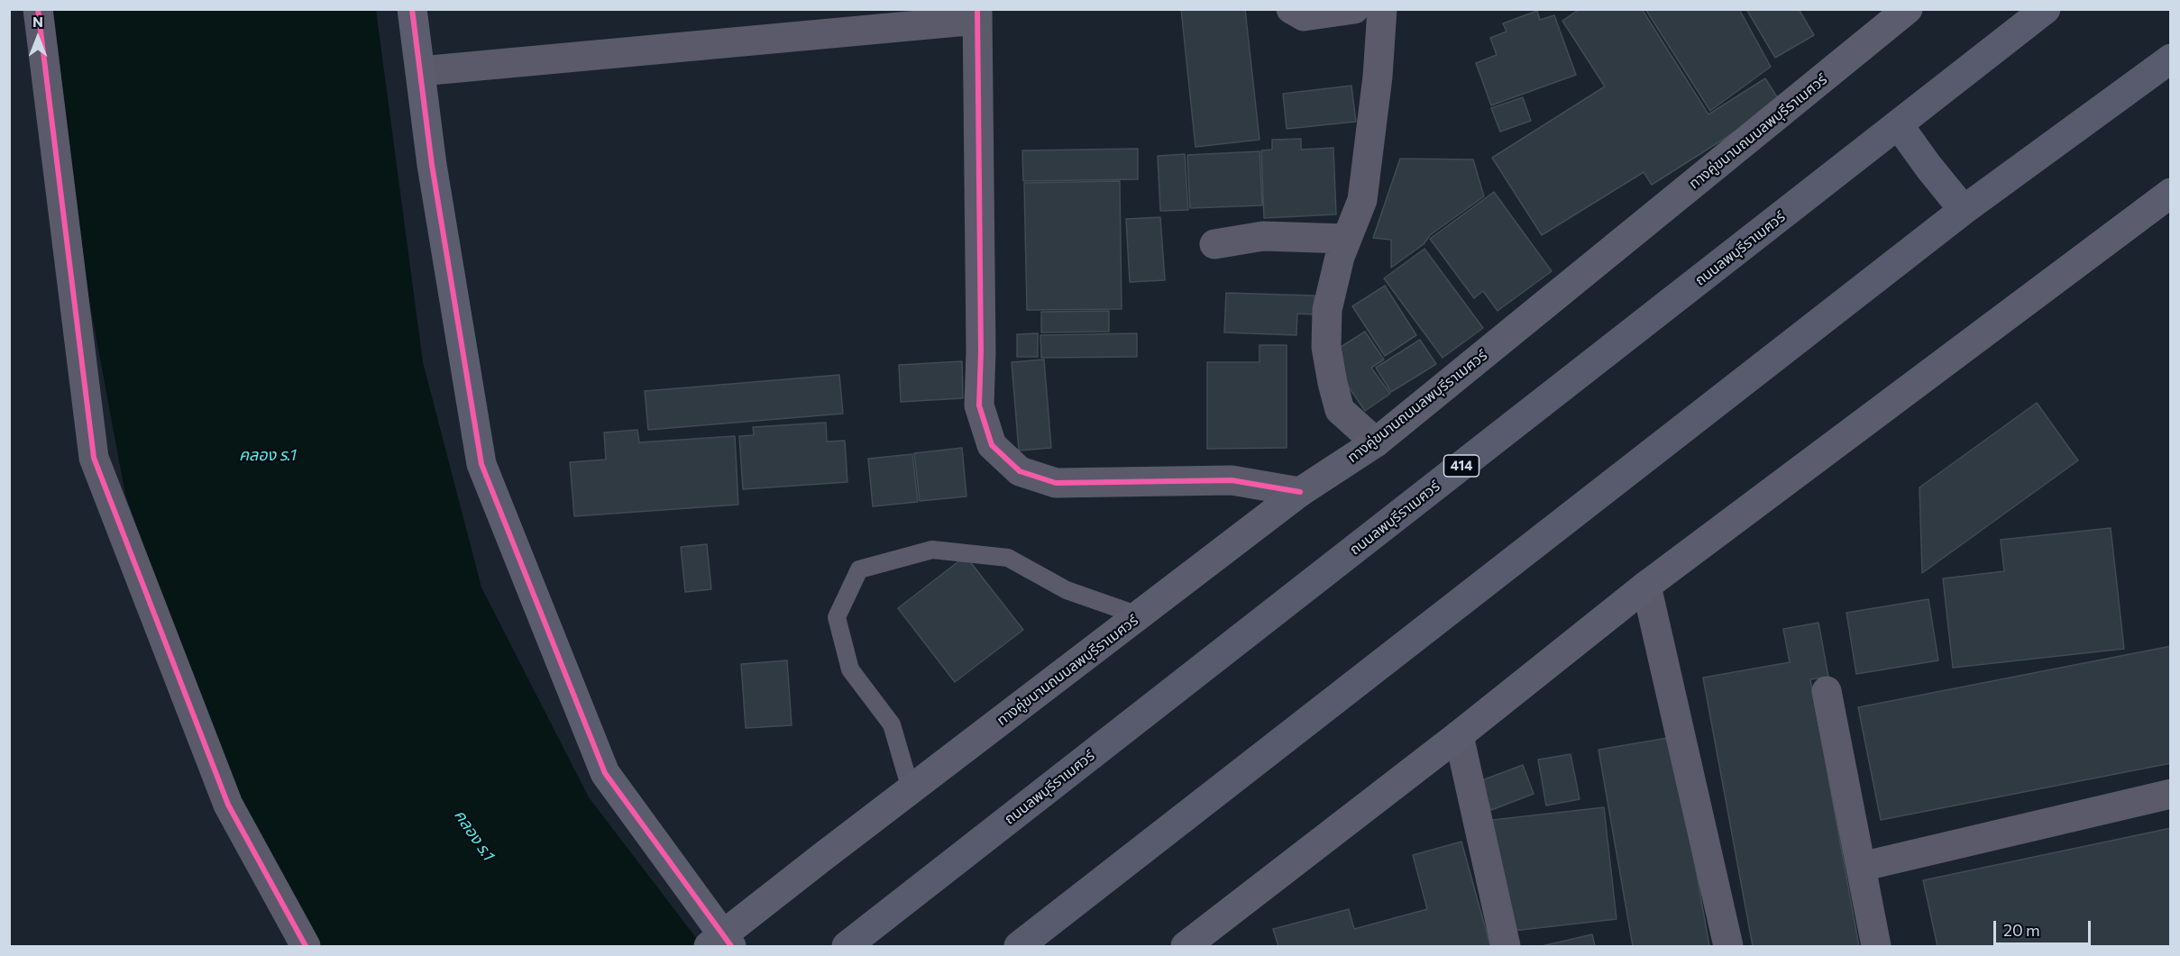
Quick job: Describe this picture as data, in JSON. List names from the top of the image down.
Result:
{
  "streets": {
    "main road": ["ทางคู่ขนานถนนลพบุรีราเมศวร์", "ถนนลพบุรีราเมศวร์", "414"]
  },
  "water": ["คลอง ร.1"],
  "scale_bar": "20 m",
  "north": "top"
}
